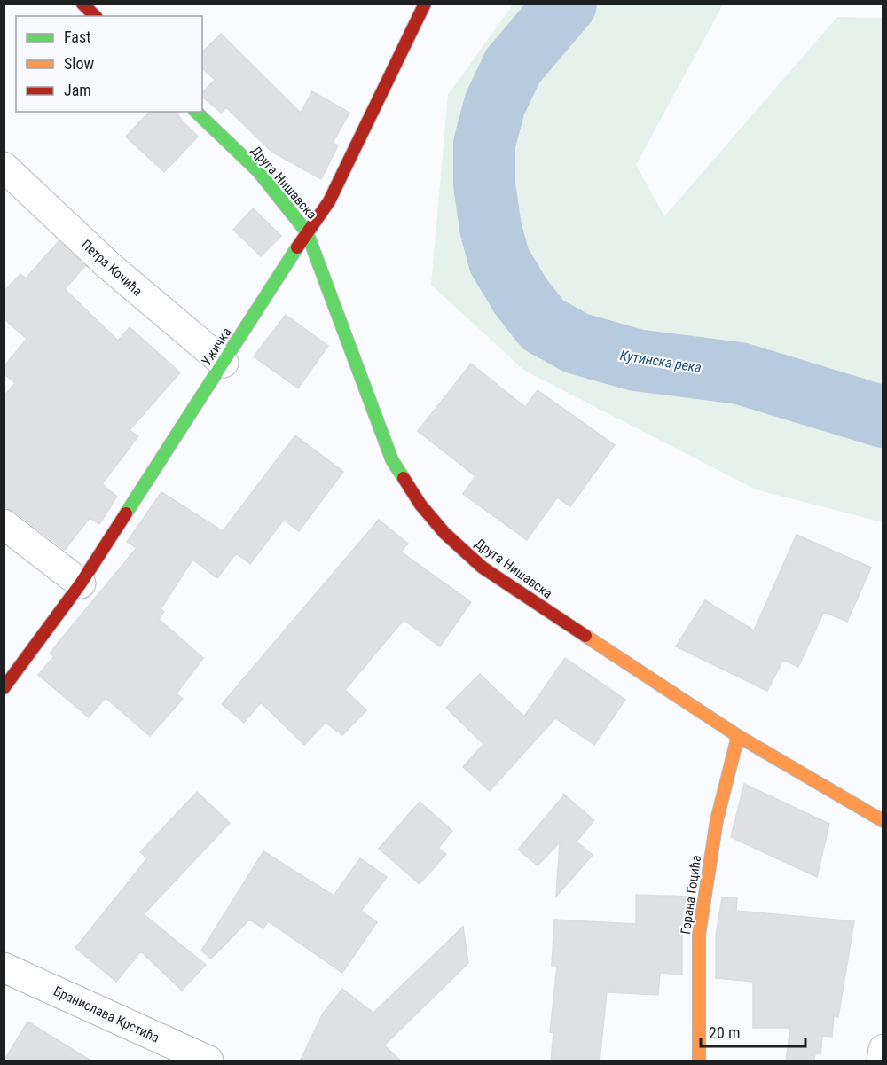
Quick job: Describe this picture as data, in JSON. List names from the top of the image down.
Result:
{
  "streets": {
    "street": [
      "Друга Нишавска",
      "Петра Кочића",
      "Ужичка",
      "Горана Гоцића",
      "Бранислава Крстића"
    ]
  },
  "crossings": [
    ["Друга Нишавска", "Ужичка"],
    ["Друга Нишавска", "Горана Гоцића"],
    ["Петра Кочића", "Ужичка"]
  ],
  "water": ["Кутинска река"],
  "legend": ["Fast", "Slow", "Jam"],
  "scale_bar": "20 m"
}
